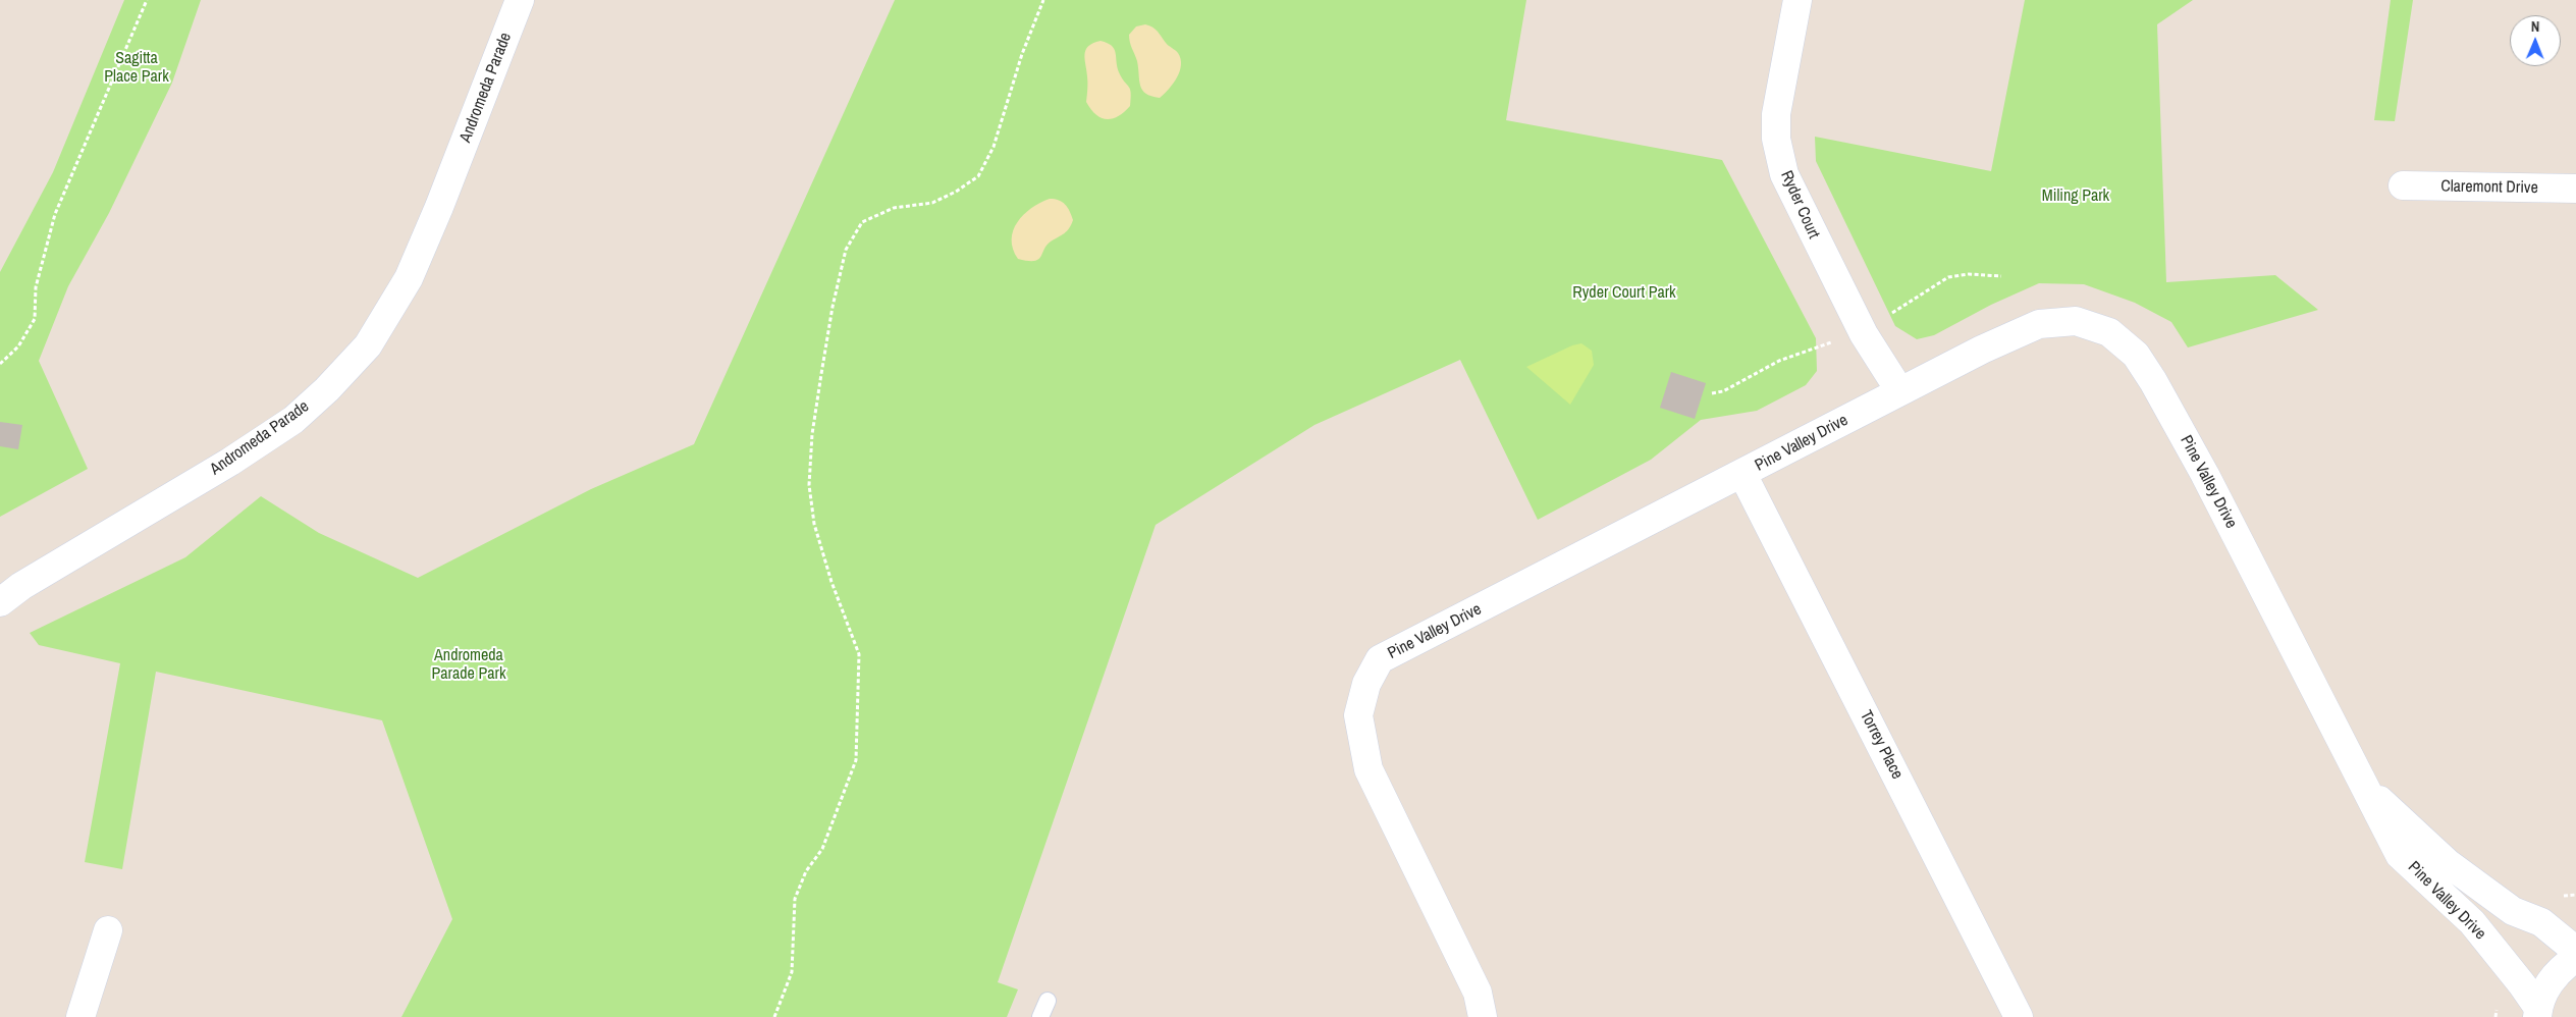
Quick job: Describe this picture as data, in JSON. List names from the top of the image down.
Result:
{
  "streets": {
    "street": [
      "Andromeda Parade",
      "Claremont Drive",
      "Ryder Court",
      "Pine Valley Drive",
      "Torrey Place"
    ]
  },
  "crossings": [
    ["Ryder Court", "Pine Valley Drive"],
    ["Pine Valley Drive", "Torrey Place"]
  ],
  "parks": [
    "Sagitta Place Park",
    "Miling Park",
    "Ryder Court Park",
    "Andromeda Parade Park"
  ],
  "north": "top"
}
